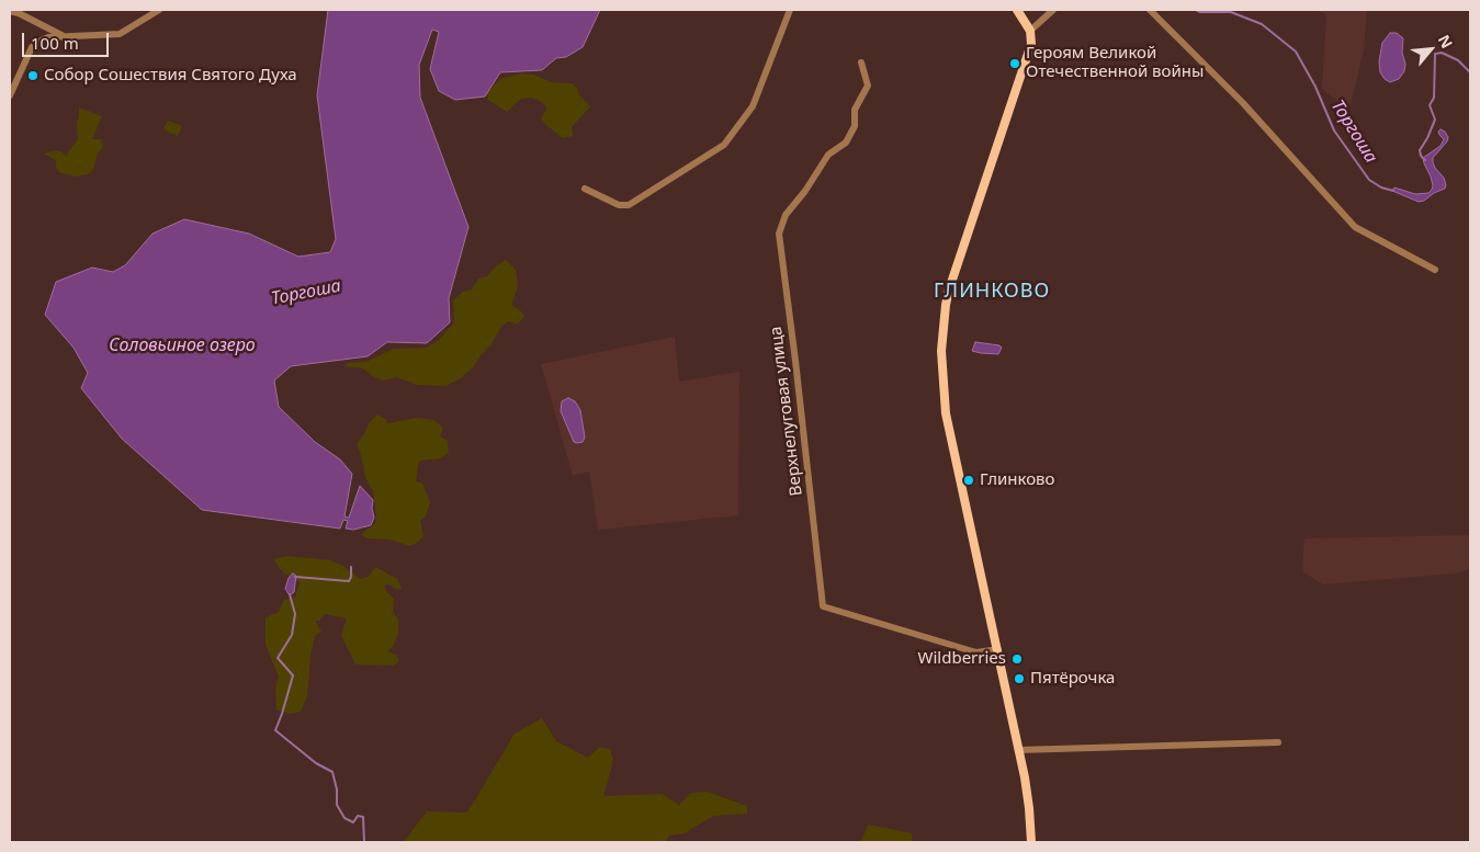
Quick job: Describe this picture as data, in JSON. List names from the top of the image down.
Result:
{
  "streets": {
    "street": ["Верхнелуговая улица"]
  },
  "districts": ["ГЛИНКОВО"],
  "water": ["Торгоша", "Соловьиное озеро"],
  "places": [
    "Героям Великой Отечественной войны",
    "Собор Сошествия Святого Духа",
    "Глинково",
    "Wildberries",
    "Пятёрочка"
  ],
  "scale_bar": "100 m",
  "north": "top right"
}
